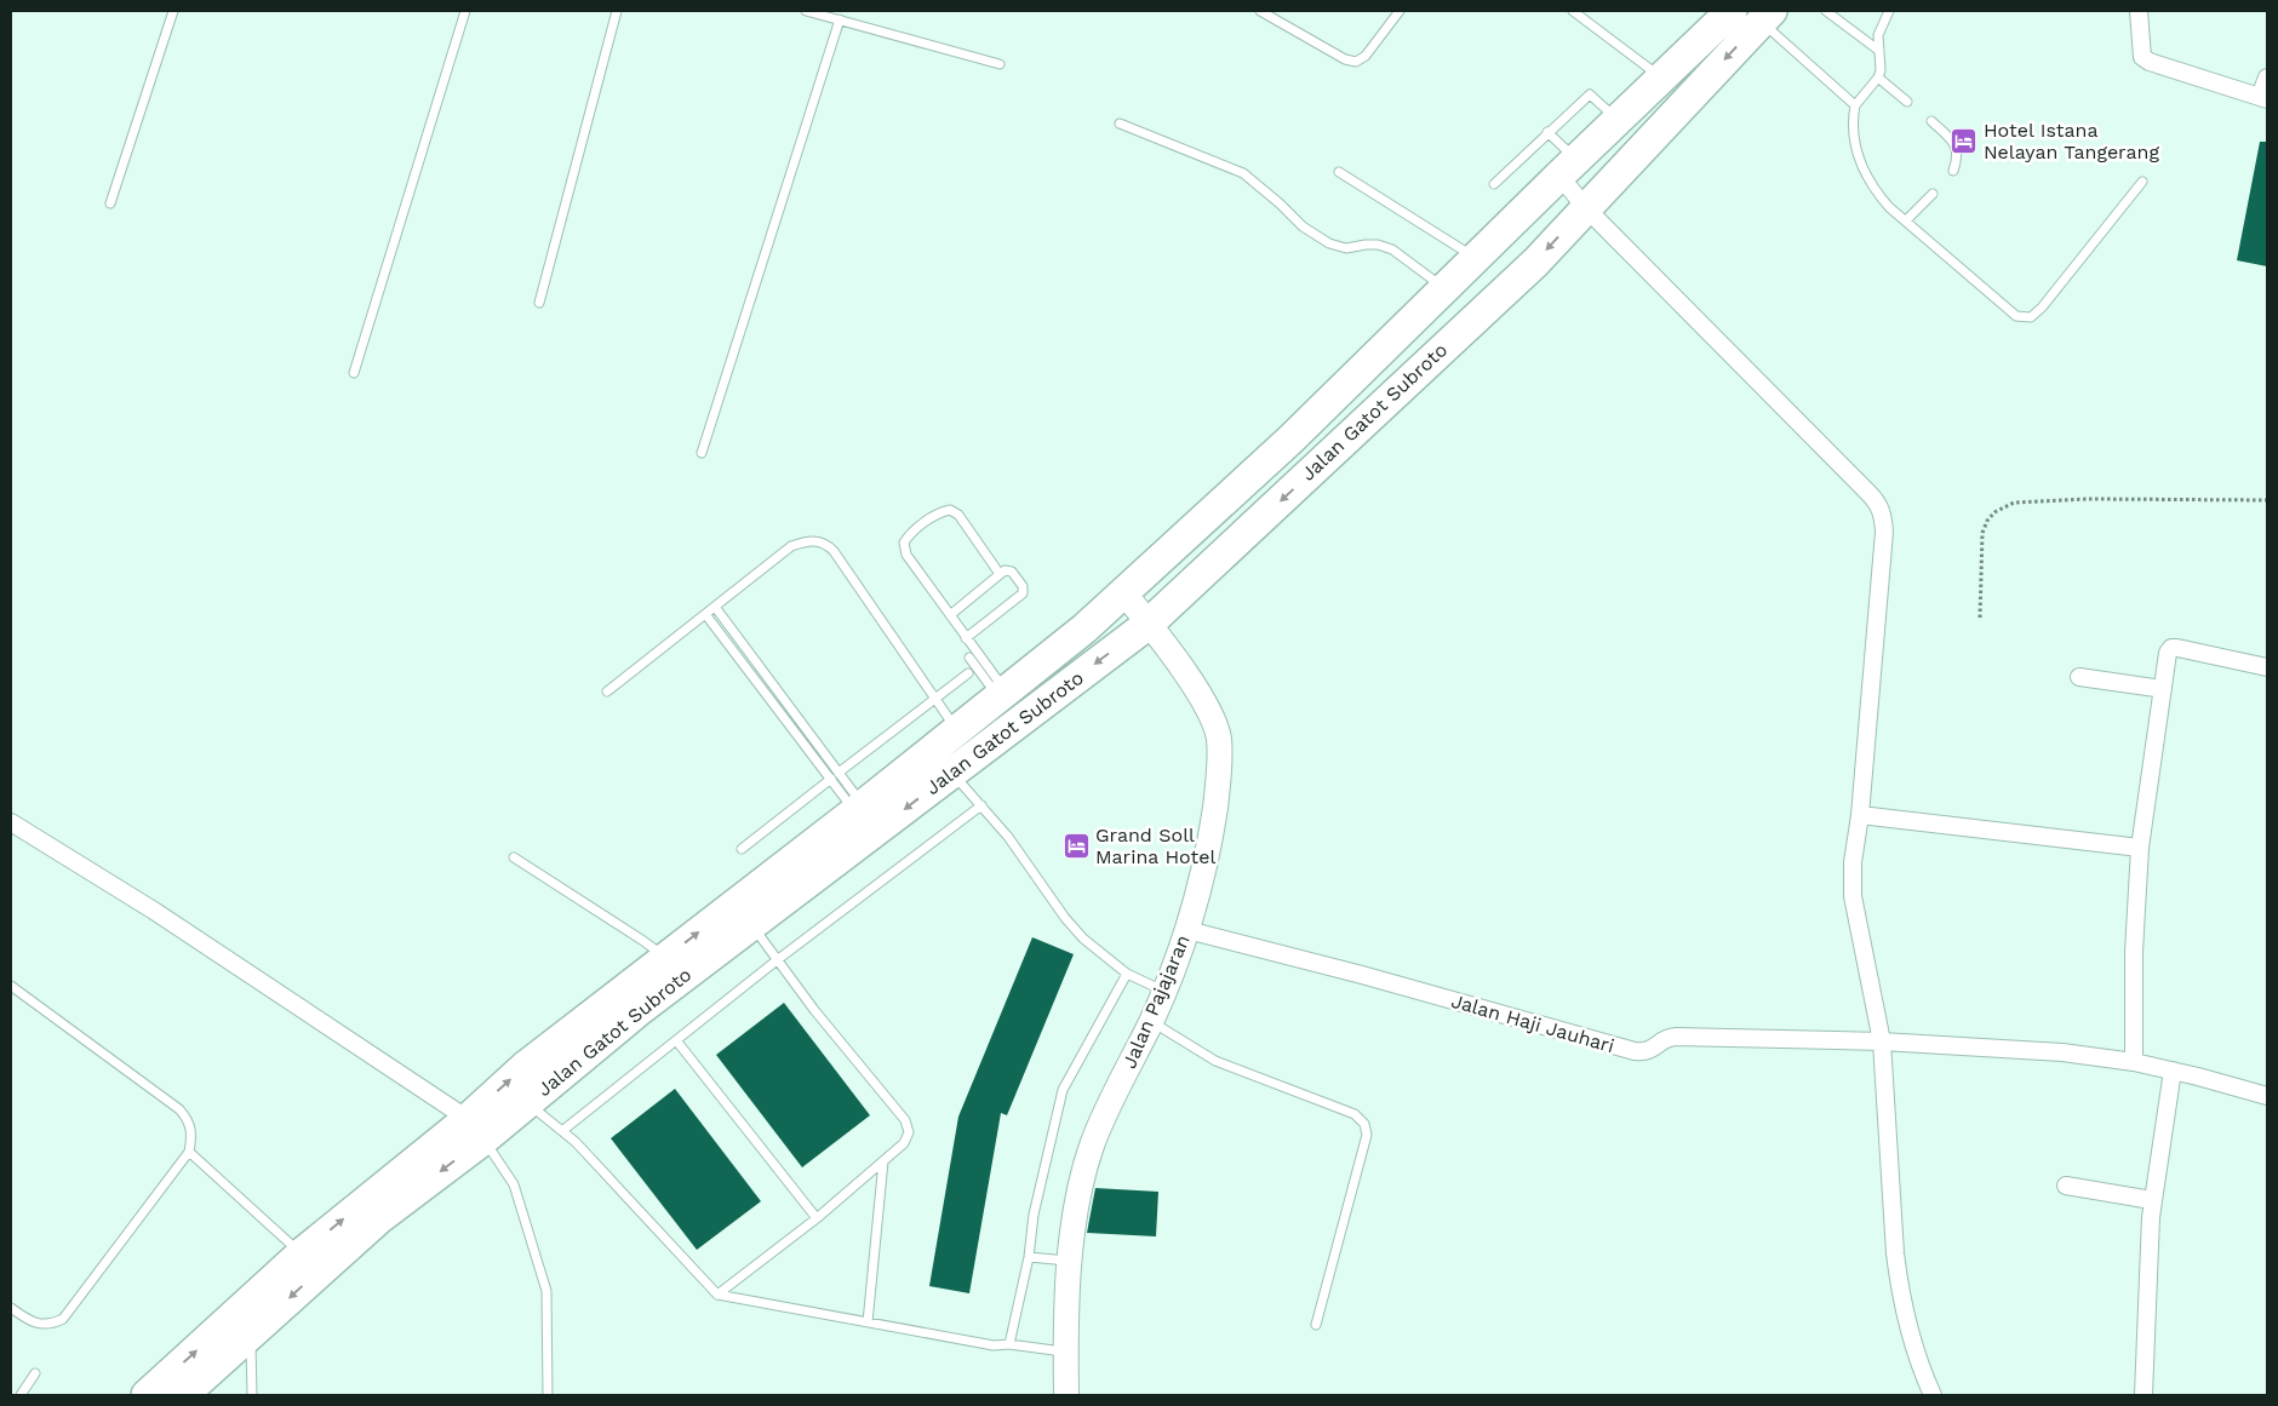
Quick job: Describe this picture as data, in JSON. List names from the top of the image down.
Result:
{
  "streets": {
    "highway": ["Jalan Gatot Subroto"],
    "main road": ["Jalan Pajajaran"],
    "street": ["Jalan Haji Jauhari"]
  },
  "crossings": [
    ["Jalan Gatot Subroto", "Jalan Pajajaran"],
    ["Jalan Pajajaran", "Jalan Haji Jauhari"]
  ],
  "places": {
    "hotel": ["Hotel Istana Nelayan Tangerang", "Grand Soll Marina Hotel"]
  }
}
